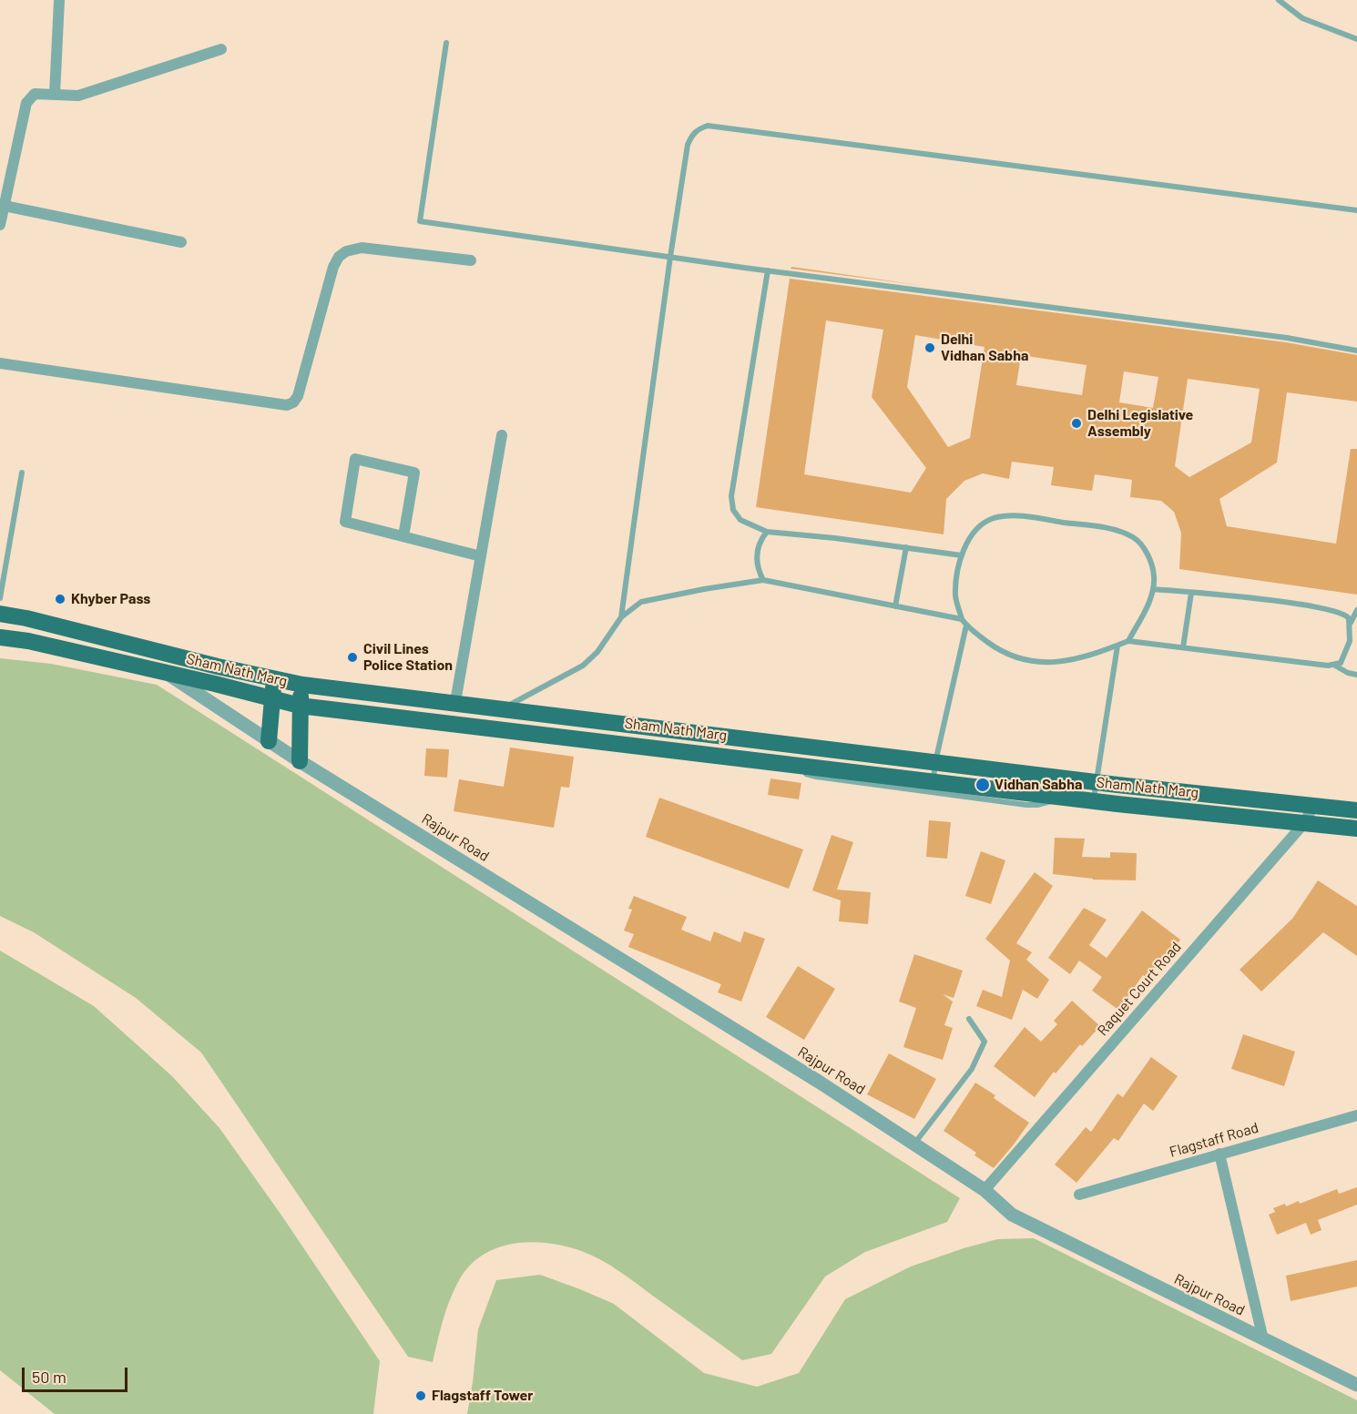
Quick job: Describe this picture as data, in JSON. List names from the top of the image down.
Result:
{
  "streets": {
    "main road": ["Sham Nath Marg"],
    "street": ["Rajpur Road", "Raquet Court Road", "Flagstaff Road"]
  },
  "crossings": [
    ["Sham Nath Marg", "Rajpur Road"],
    ["Sham Nath Marg", "Raquet Court Road"],
    ["Rajpur Road", "Raquet Court Road"]
  ],
  "places": [
    "Delhi Vidhan Sabha",
    "Delhi Legislative Assembly",
    "Khyber Pass",
    "Civil Lines Police Station",
    "Vidhan Sabha",
    "Flagstaff Tower"
  ],
  "scale_bar": "50 m"
}
